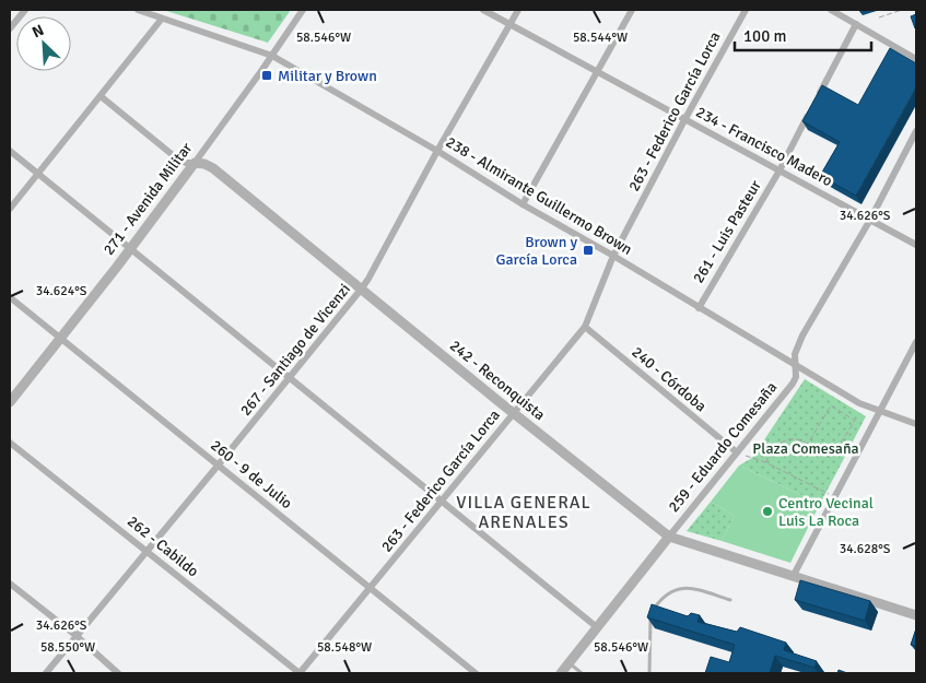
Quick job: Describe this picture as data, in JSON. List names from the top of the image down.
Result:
{
  "streets": {
    "street": [
      "263 - Federico García Lorca",
      "234 - Francisco Madero",
      "238 - Almirante Guillermo Brown",
      "271 - Avenida Militar",
      "261 - Luis Pasteur",
      "267 - Santiago de Vicenzi",
      "240 - Córdoba",
      "242 - Reconquista",
      "259 - Eduardo Comesaña",
      "260 - 9 de Julio",
      "262 - Cabildo"
    ]
  },
  "crossings": [
    ["263 - Federico García Lorca", "234 - Francisco Madero"],
    ["263 - Federico García Lorca", "238 - Almirante Guillermo Brown"],
    ["263 - Federico García Lorca", "240 - Córdoba"],
    ["263 - Federico García Lorca", "242 - Reconquista"],
    ["263 - Federico García Lorca", "260 - 9 de Julio"],
    ["263 - Federico García Lorca", "262 - Cabildo"],
    ["234 - Francisco Madero", "261 - Luis Pasteur"],
    ["234 - Francisco Madero", "267 - Santiago de Vicenzi"],
    ["234 - Francisco Madero", "259 - Eduardo Comesaña"],
    ["238 - Almirante Guillermo Brown", "271 - Avenida Militar"],
    ["238 - Almirante Guillermo Brown", "261 - Luis Pasteur"],
    ["238 - Almirante Guillermo Brown", "267 - Santiago de Vicenzi"],
    ["238 - Almirante Guillermo Brown", "259 - Eduardo Comesaña"],
    ["271 - Avenida Militar", "242 - Reconquista"],
    ["271 - Avenida Militar", "260 - 9 de Julio"],
    ["267 - Santiago de Vicenzi", "242 - Reconquista"],
    ["267 - Santiago de Vicenzi", "260 - 9 de Julio"],
    ["267 - Santiago de Vicenzi", "262 - Cabildo"],
    ["240 - Córdoba", "259 - Eduardo Comesaña"],
    ["242 - Reconquista", "259 - Eduardo Comesaña"]
  ],
  "districts": ["VILLA GENERAL ARENALES"],
  "parks": ["Plaza Comesaña"],
  "places": {
    "transit": ["Militar y Brown", "Brown y García Lorca"],
    "other": ["Centro Vecinal Luis La Roca"]
  },
  "scale_bar": "100 m",
  "north": "top left",
  "coordinates": [
    "58.546°W",
    "58.544°W",
    "34.626°S",
    "34.624°S",
    "34.628°S",
    "58.550°W",
    "58.548°W"
  ]
}
